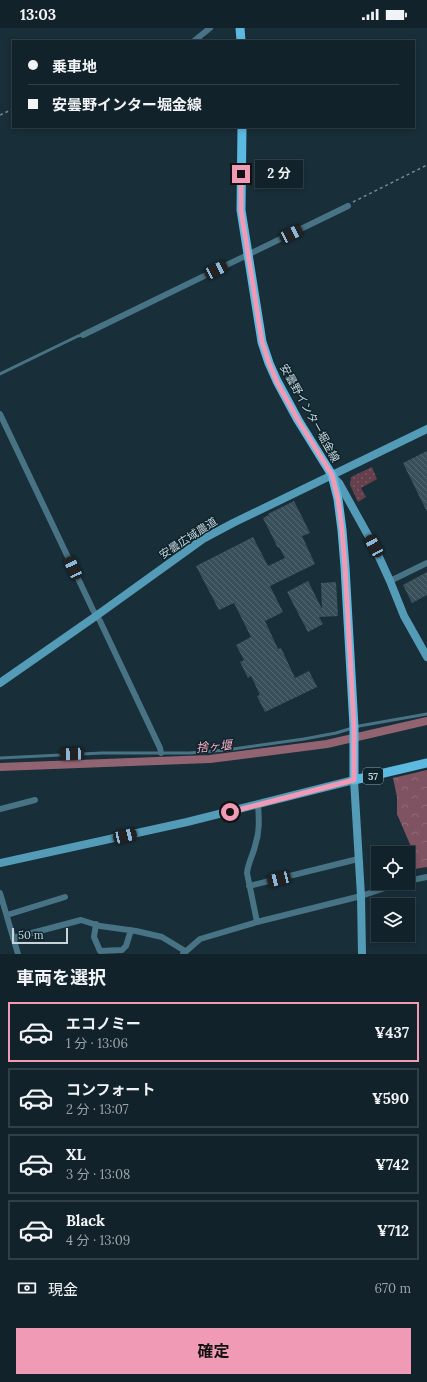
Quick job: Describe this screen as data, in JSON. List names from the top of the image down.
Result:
{
  "streets": {
    "main road": ["安曇野インター堀金線", "57"],
    "street": ["安曇広域農道"]
  },
  "crossings": [
    ["安曇野インター堀金線", "安曇広域農道"],
    ["安曇野インター堀金線", "57"]
  ],
  "water": ["捨ヶ堰"],
  "scale_bar": "50 m",
  "page": {
    "status": "13:03",
    "banner": ["乗車地", "安曇野インター堀金線"],
    "bubble": "2 分",
    "scale": "50 m",
    "heading": "車両を選択",
    "list": [
      {
        "name": "エコノミー",
        "note": "1 分 · 13:06",
        "value": "¥437"
      },
      {
        "name": "コンフォート",
        "note": "2 分 · 13:07",
        "value": "¥590"
      },
      {
        "name": "XL",
        "note": "3 分 · 13:08",
        "value": "¥742"
      },
      {
        "name": "Black",
        "note": "4 分 · 13:09",
        "value": "¥712"
      }
    ],
    "pay": ["現金", "670 m"],
    "buttons": "確定"
  }
}
